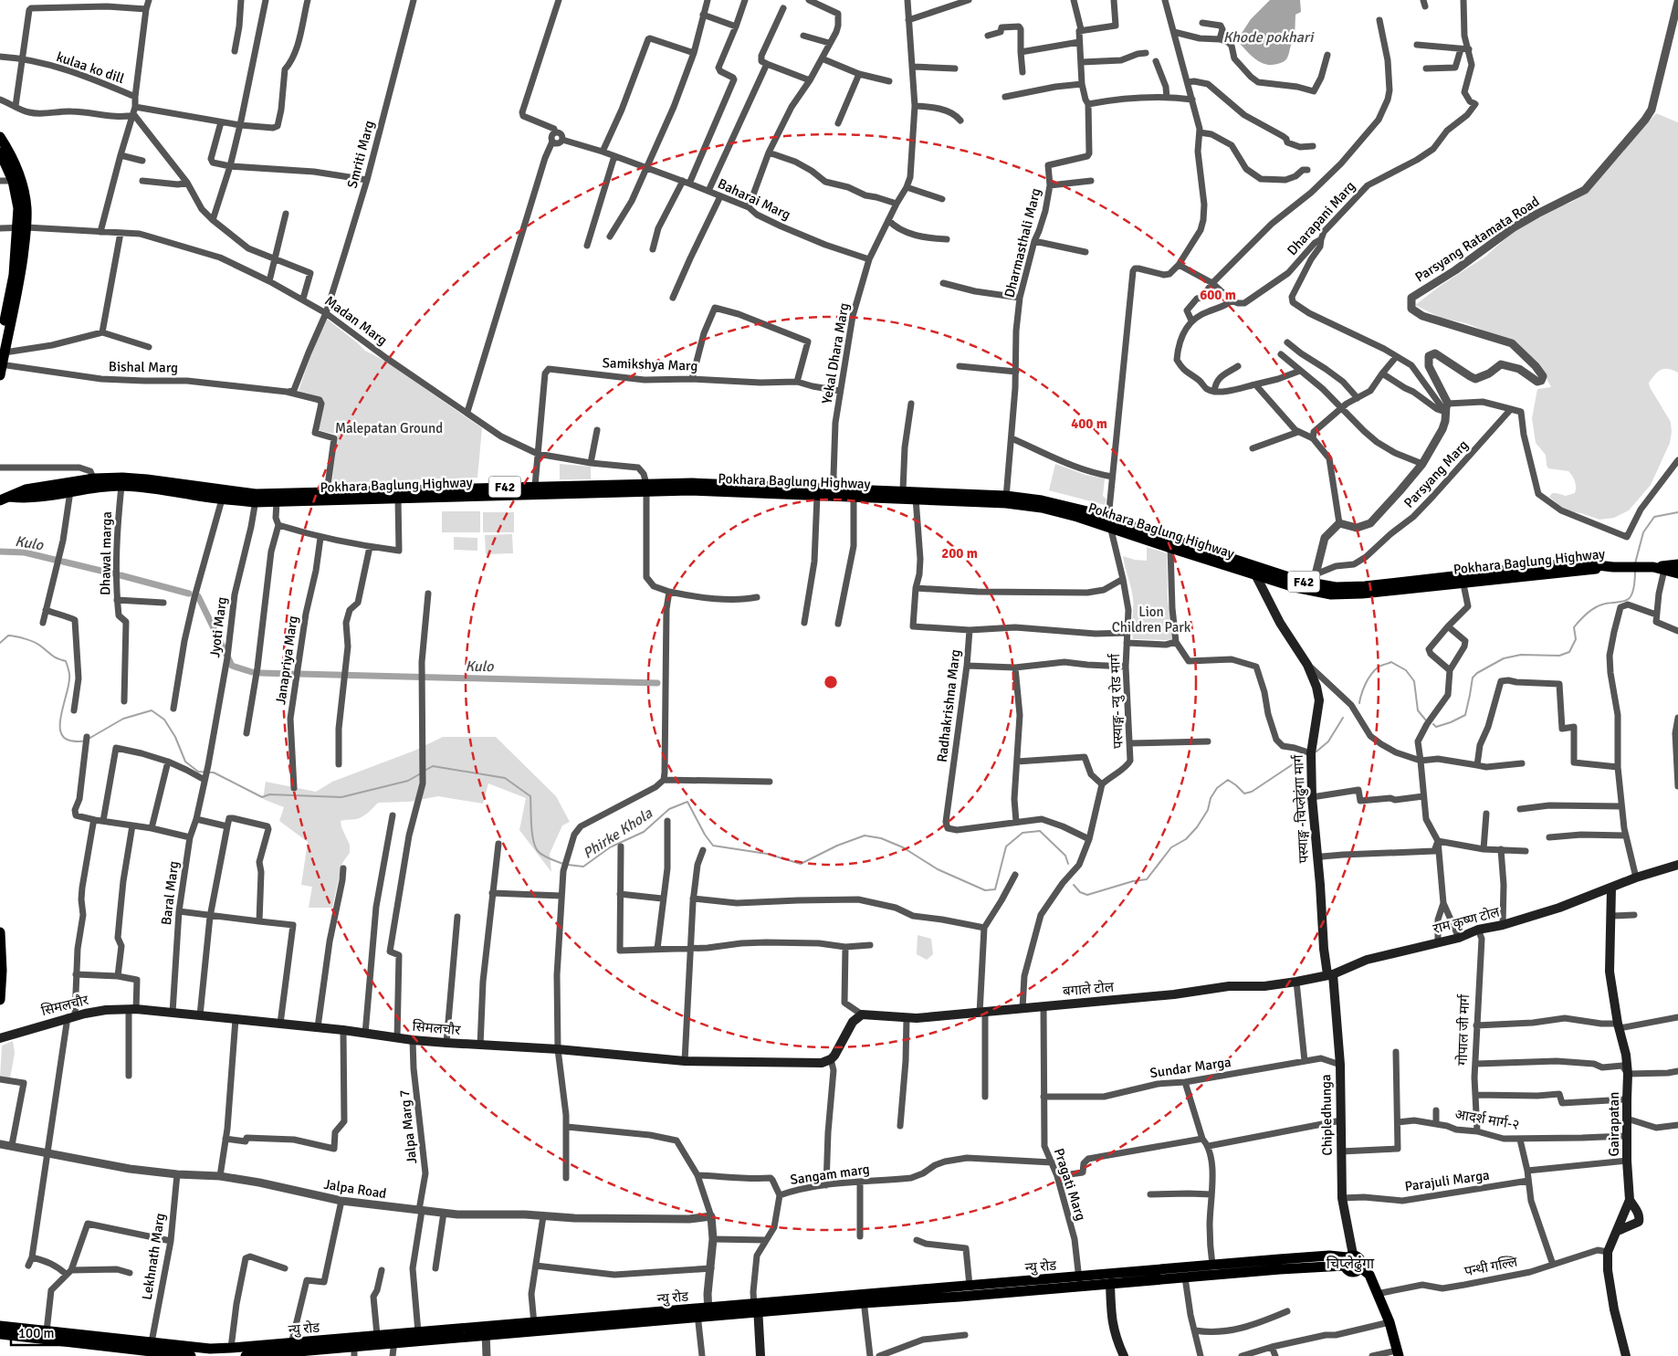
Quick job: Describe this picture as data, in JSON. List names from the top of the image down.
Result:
{
  "streets": {
    "main road": [
      "Pokhara Baglung Highway",
      "F42",
      "पस्याङ्ग -चिप्लेढुंगा मार्ग",
      "राम कृष्ण टोल",
      "बगाले टोल",
      "सिमलचौर",
      "Chipledhunga",
      "Gairapatan",
      "न्यु रोड"
    ],
    "street": [
      "kulaa ko dill",
      "Smriti Marg",
      "Baharai Marg",
      "Dharapani Marg",
      "Parsyang Ratamata Road",
      "Dharmasthali Marg",
      "Madan Marg",
      "Yekal Dhara Marg",
      "Samikshya Marg",
      "Bishal Marg",
      "Parsyang Marg",
      "Dhawal marga",
      "Jyoti Marg",
      "Janapriya Marg",
      "पस्याङ्ग- न्यु रोड मार्ग",
      "Radhakrishna Marg",
      "Baral Marg",
      "गोपाल जी मार्ग",
      "Sundar Marga",
      "आदर्श मार्ग-२",
      "Jalpa Marg 7",
      "Sangam marg",
      "Parajuli Marga",
      "Pragati Marg",
      "Jalpa Road",
      "Lekhnath Marg",
      "पन्थी गल्लि"
    ]
  },
  "crossings": [
    ["Smriti Marg", "Madan Marg"],
    ["Smriti Marg", "Bishal Marg"],
    ["Baharai Marg", "Yekal Dhara Marg"],
    ["Dharmasthali Marg", "Pokhara Baglung Highway"],
    ["Madan Marg", "Samikshya Marg"],
    ["Madan Marg", "Pokhara Baglung Highway"],
    ["Yekal Dhara Marg", "Samikshya Marg"],
    ["Yekal Dhara Marg", "Pokhara Baglung Highway"],
    ["Samikshya Marg", "Pokhara Baglung Highway"],
    ["Bishal Marg", "Pokhara Baglung Highway"],
    ["Pokhara Baglung Highway", "F42"],
    ["Pokhara Baglung Highway", "Dhawal marga"],
    ["Pokhara Baglung Highway", "Jyoti Marg"],
    ["Pokhara Baglung Highway", "पस्याङ्ग- न्यु रोड मार्ग"],
    ["Pokhara Baglung Highway", "Radhakrishna Marg"],
    ["Pokhara Baglung Highway", "पस्याङ्ग -चिप्लेढुंगा मार्ग"],
    ["Jyoti Marg", "Baral Marg"],
    ["पस्याङ्ग -चिप्लेढुंगा मार्ग", "राम कृष्ण टोल"],
    ["पस्याङ्ग -चिप्लेढुंगा मार्ग", "बगाले टोल"],
    ["पस्याङ्ग -चिप्लेढुंगा मार्ग", "Chipledhunga"],
    ["Baral Marg", "सिमलचौर"],
    ["राम कृष्ण टोल", "बगाले टोल"],
    ["राम कृष्ण टोल", "गोपाल जी मार्ग"],
    ["राम कृष्ण टोल", "Chipledhunga"],
    ["राम कृष्ण टोल", "Gairapatan"],
    ["बगाले टोल", "Chipledhunga"],
    ["बगाले टोल", "Pragati Marg"],
    ["सिमलचौर", "Jalpa Marg 7"],
    ["गोपाल जी मार्ग", "आदर्श मार्ग-२"],
    ["Sundar Marga", "Chipledhunga"],
    ["Sundar Marga", "Pragati Marg"],
    ["Chipledhunga", "Parajuli Marga"],
    ["Chipledhunga", "न्यु रोड"],
    ["आदर्श मार्ग-२", "Gairapatan"],
    ["Gairapatan", "पन्थी गल्लि"],
    ["Jalpa Marg 7", "Jalpa Road"],
    ["Jalpa Marg 7", "न्यु रोड"],
    ["Sangam marg", "Pragati Marg"],
    ["Sangam marg", "न्यु रोड"],
    ["Pragati Marg", "न्यु रोड"],
    ["Jalpa Road", "Lekhnath Marg"],
    ["Lekhnath Marg", "न्यु रोड"]
  ],
  "districts": ["चिप्लेढुंगा"],
  "water": ["Khode pokhari", "Kulo", "Phirke Khola"],
  "parks": ["Malepatan Ground", "Lion Children Park"],
  "scale_bar": "100 m",
  "rings": ["600 m", "400 m", "200 m"]
}
